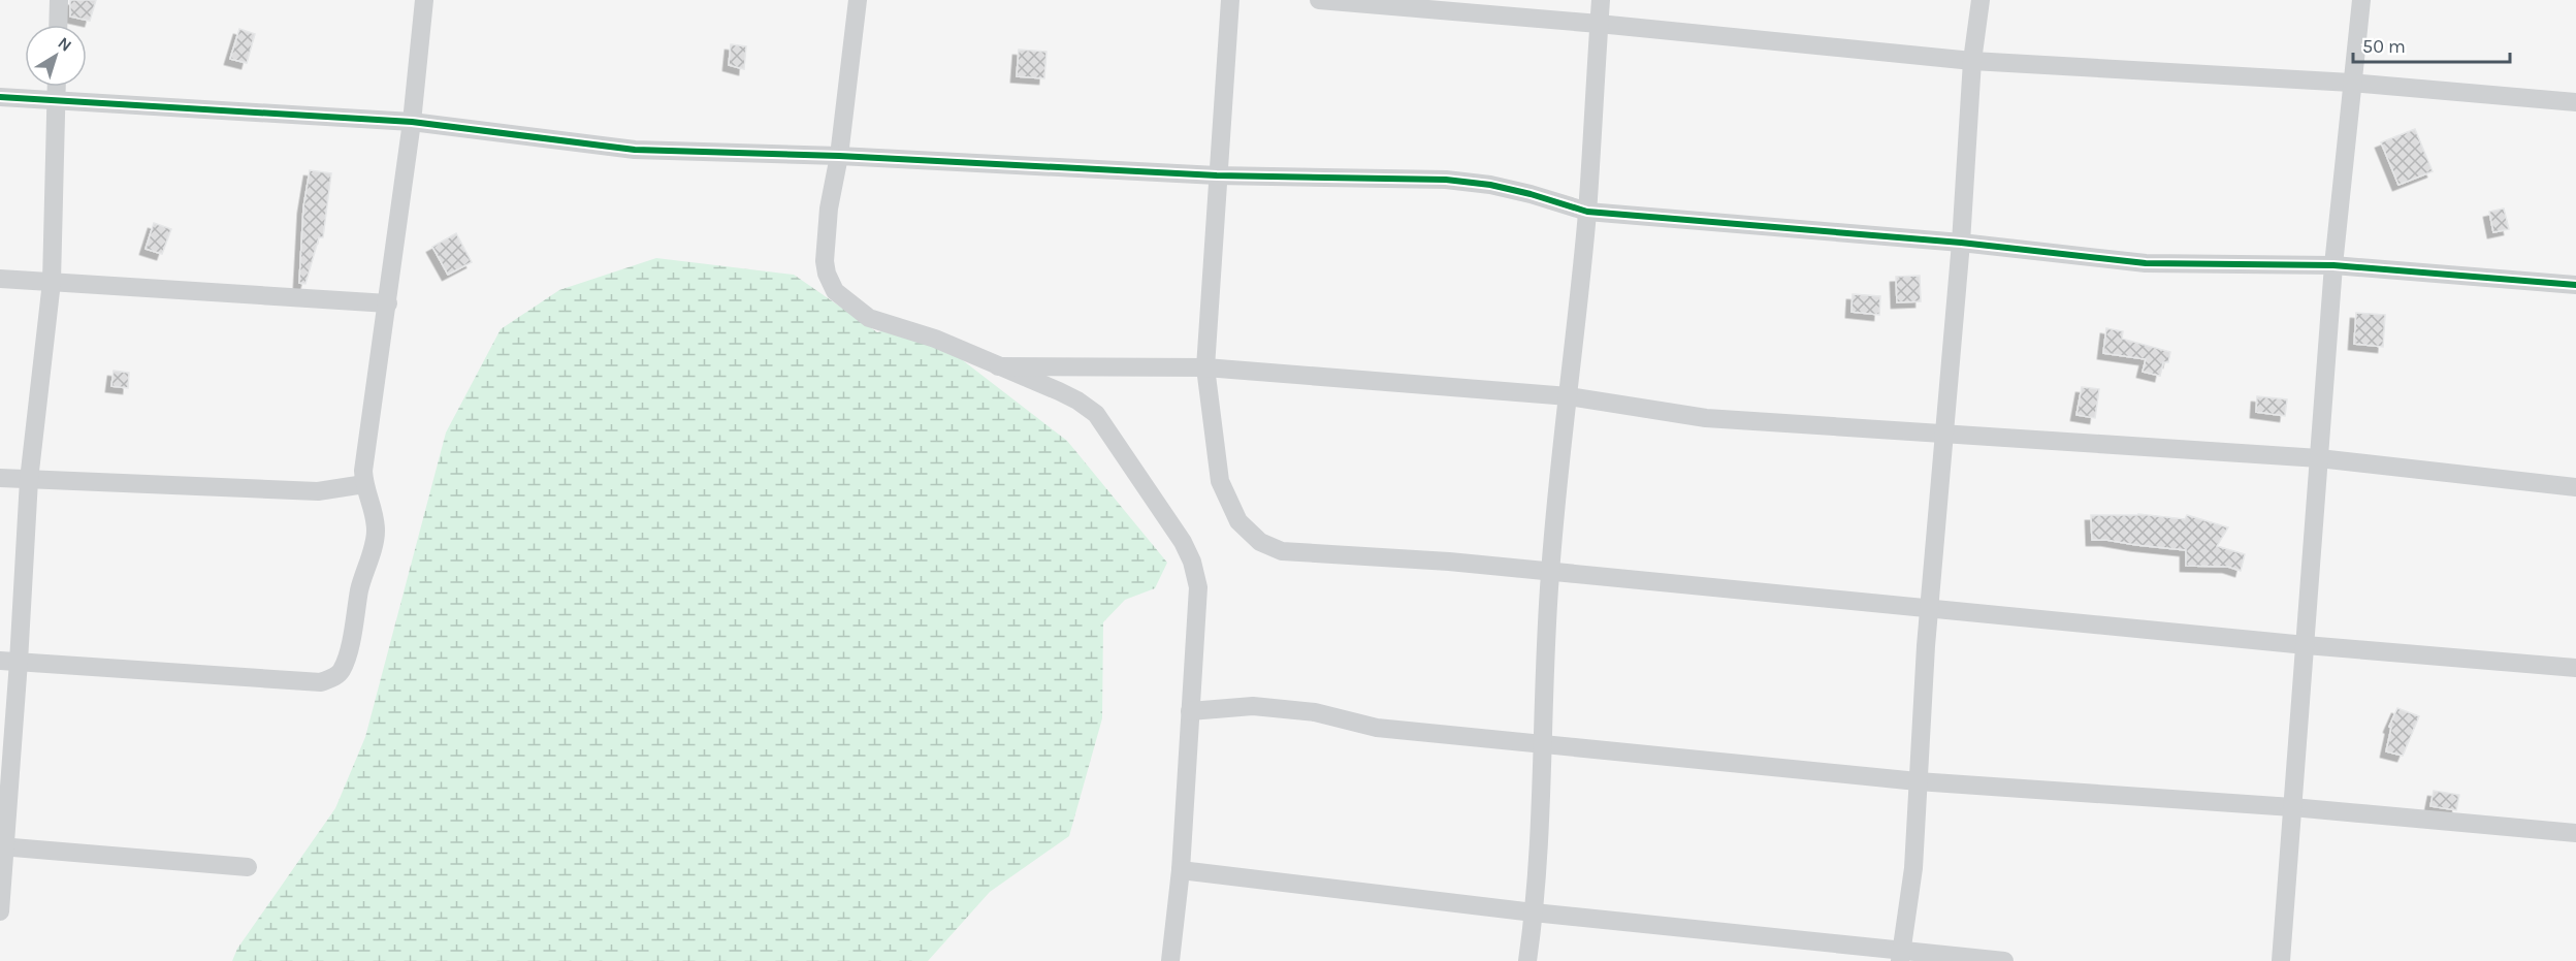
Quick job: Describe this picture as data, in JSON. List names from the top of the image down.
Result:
{
  "scale_bar": "50 m",
  "north": "top right"
}
